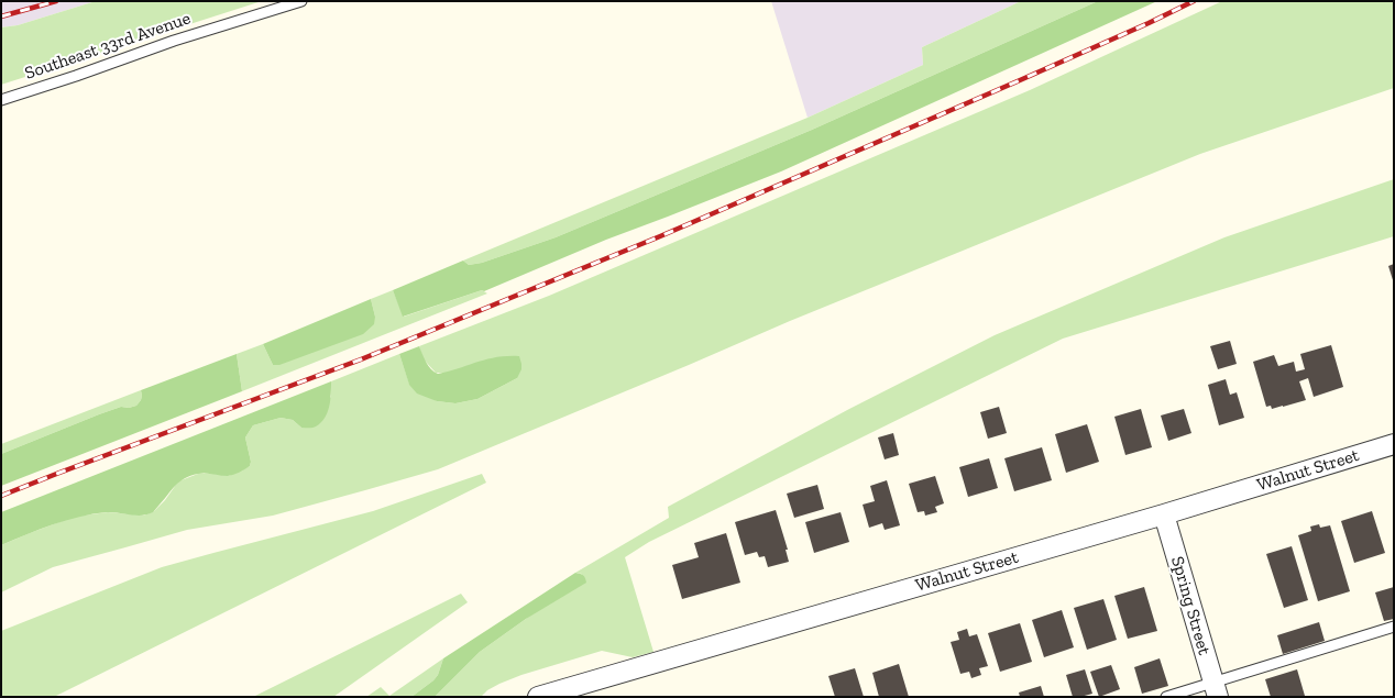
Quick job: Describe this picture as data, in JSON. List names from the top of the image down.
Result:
{
  "streets": {
    "street": ["Walnut Street", "Spring Street"],
    "lane": ["Southeast 33rd Avenue"]
  },
  "crossings": [
    ["Walnut Street", "Spring Street"]
  ]
}
